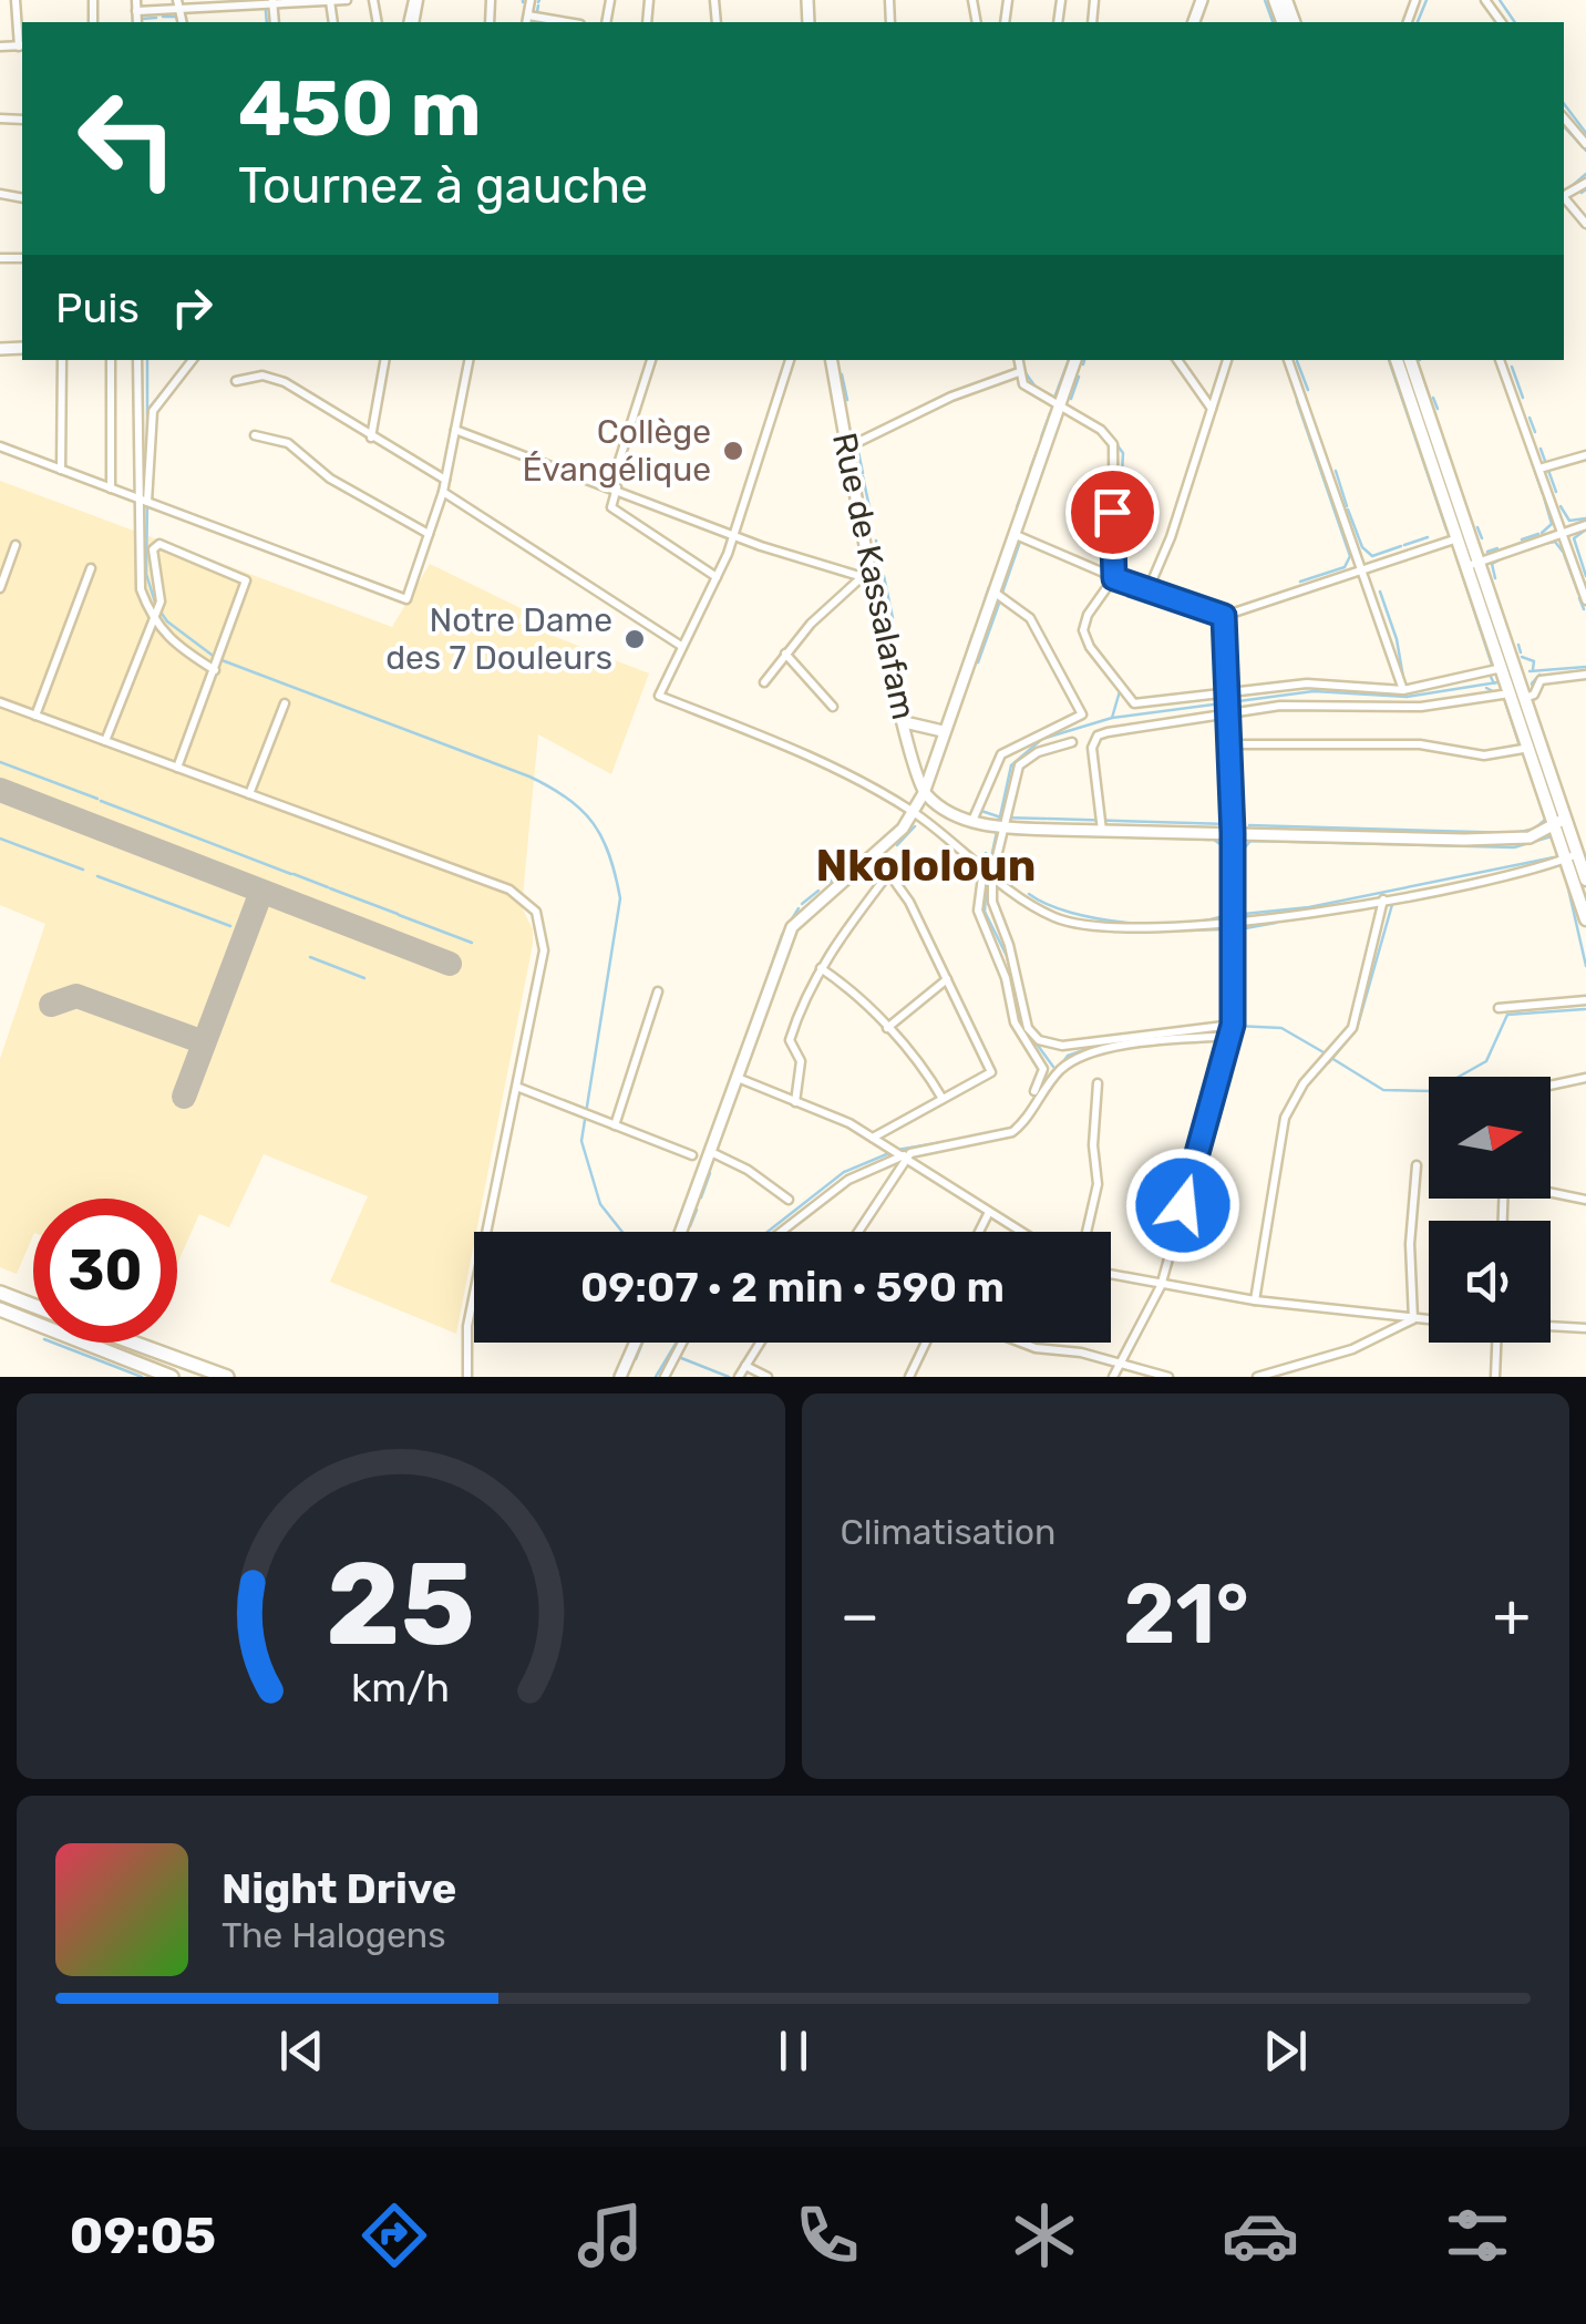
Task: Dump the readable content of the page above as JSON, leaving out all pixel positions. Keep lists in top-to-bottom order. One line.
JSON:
{"streets":{"street":["Rue de Kassalafam"]},"districts":["Nkololoun"],"places":["Collège Évangélique","Notre Dame des 7 Douleurs"],"north":"right","page":{"turn":["450 m","Tournez à gauche"],"then":"Puis","limit":"30","trip":"09:07 · 2 min · 590 m","tile":"Climatisation","heat":["−","21°","+"],"song":["Night Drive","The Halogens"],"tabs":"09:05","gauge":["25","km/h"]}}
